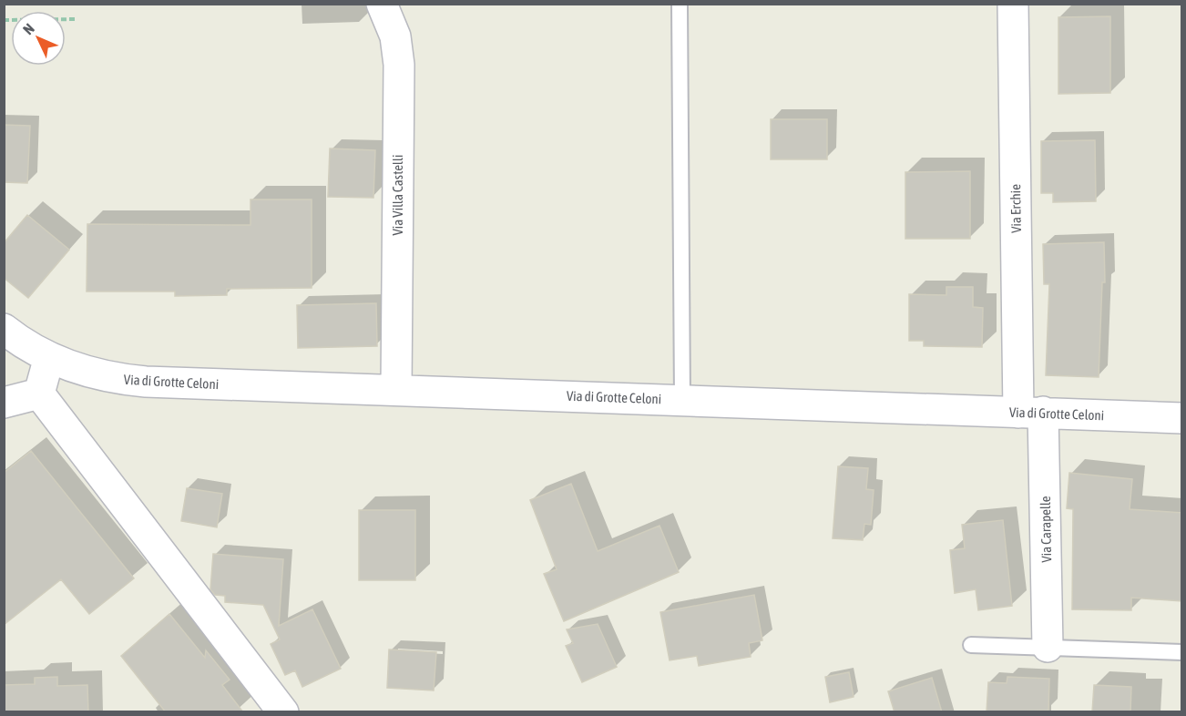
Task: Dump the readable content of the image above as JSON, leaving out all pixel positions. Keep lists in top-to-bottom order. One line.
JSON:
{"streets":{"street":["Via Villa Castelli","Via Erchie","Via di Grotte Celoni","Via Carapelle"]},"crossings":[["Via Villa Castelli","Via di Grotte Celoni"],["Via Erchie","Via di Grotte Celoni"],["Via Erchie","Via Carapelle"],["Via di Grotte Celoni","Via Carapelle"]],"north":"top left"}
